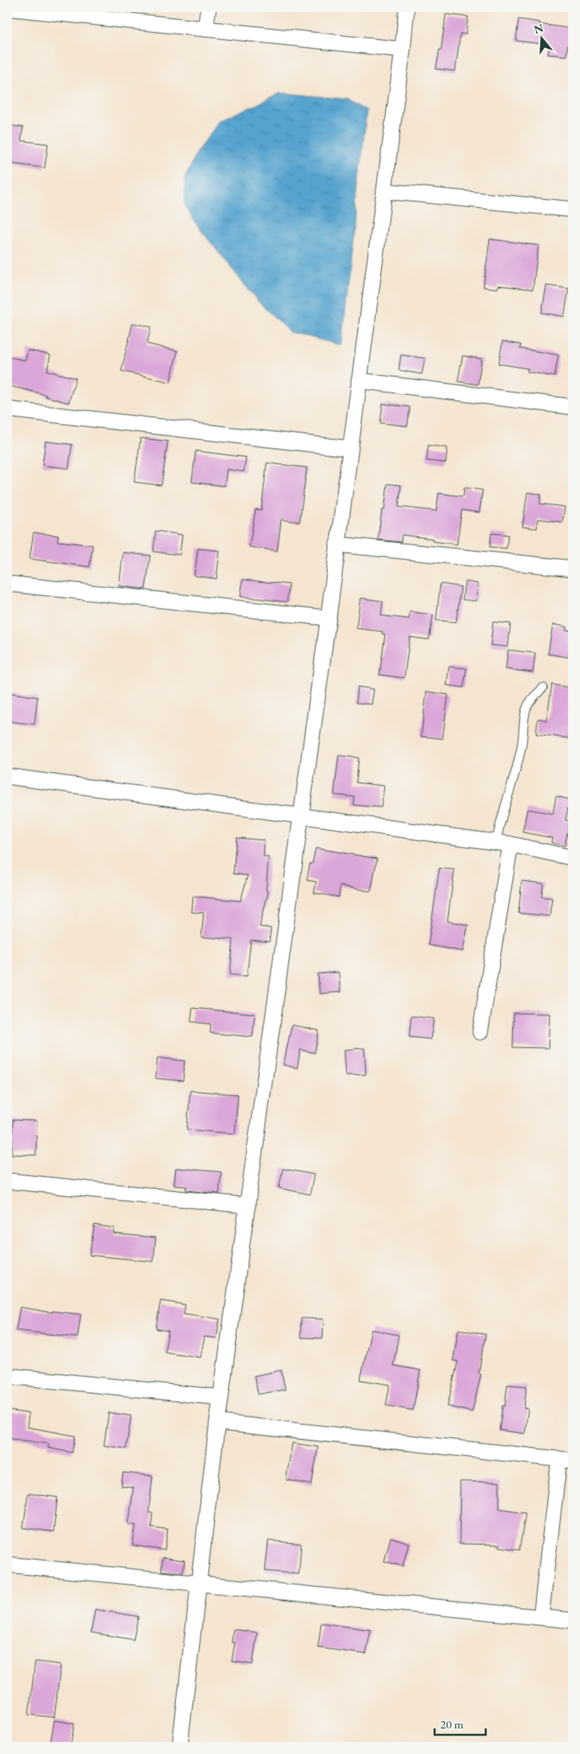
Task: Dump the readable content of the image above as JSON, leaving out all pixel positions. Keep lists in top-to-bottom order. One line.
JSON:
{"scale_bar":"20 m","north":"top"}
